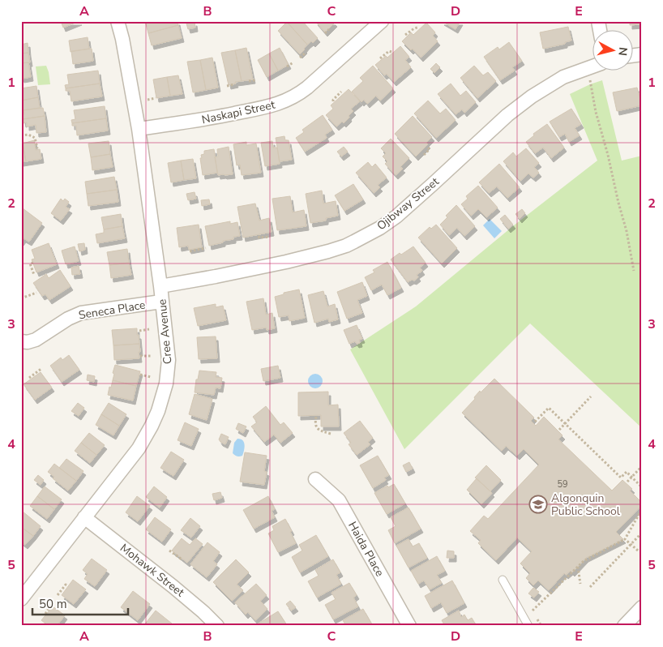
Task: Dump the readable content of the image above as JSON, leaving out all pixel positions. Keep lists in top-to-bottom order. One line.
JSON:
{"streets":{"street":["Naskapi Street","Ojibway Street","Seneca Place","Cree Avenue","Haida Place","Mohawk Street"]},"crossings":[["Naskapi Street","Cree Avenue"],["Ojibway Street","Cree Avenue"],["Seneca Place","Cree Avenue"],["Cree Avenue","Mohawk Street"]],"places":{"school or university":["Algonquin Public School"]},"house_numbers":["59"],"scale_bar":"50 m","north":"right","grid":{"columns":["A","B","C","D","E"],"rows":["1","2","3","4","5"]}}
